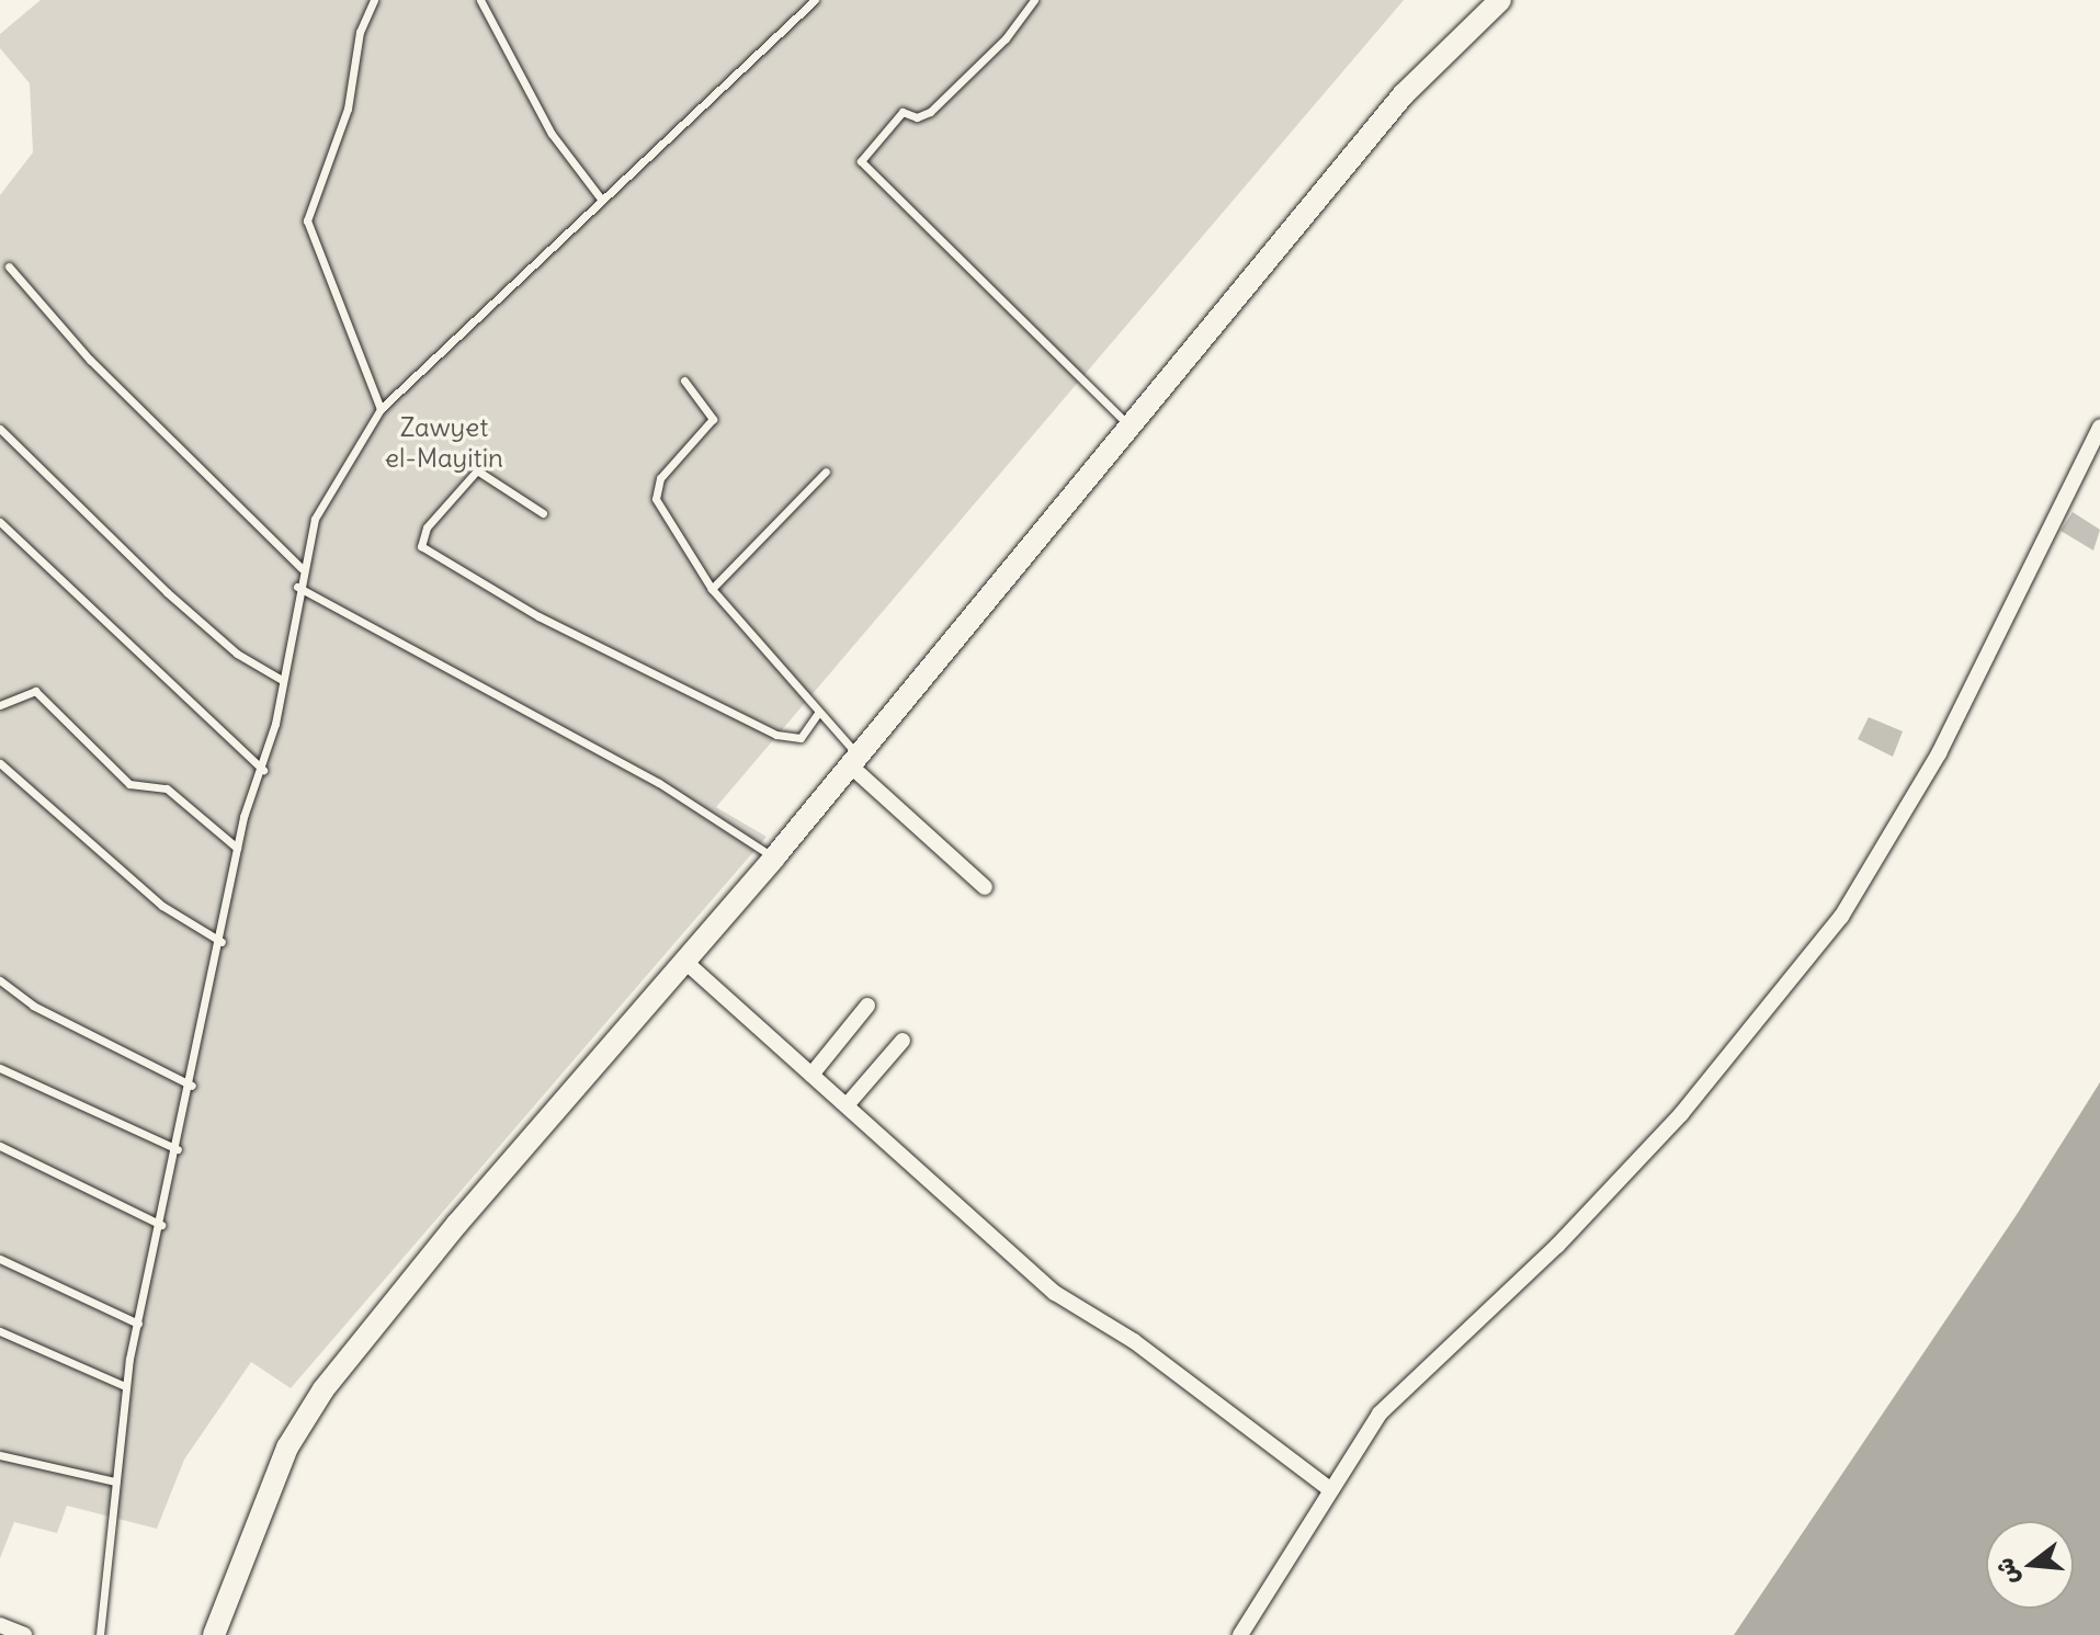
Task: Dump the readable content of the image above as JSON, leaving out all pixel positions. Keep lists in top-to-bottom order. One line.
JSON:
{"parks":["Zawyet el-Mayitin"],"north":"left"}
